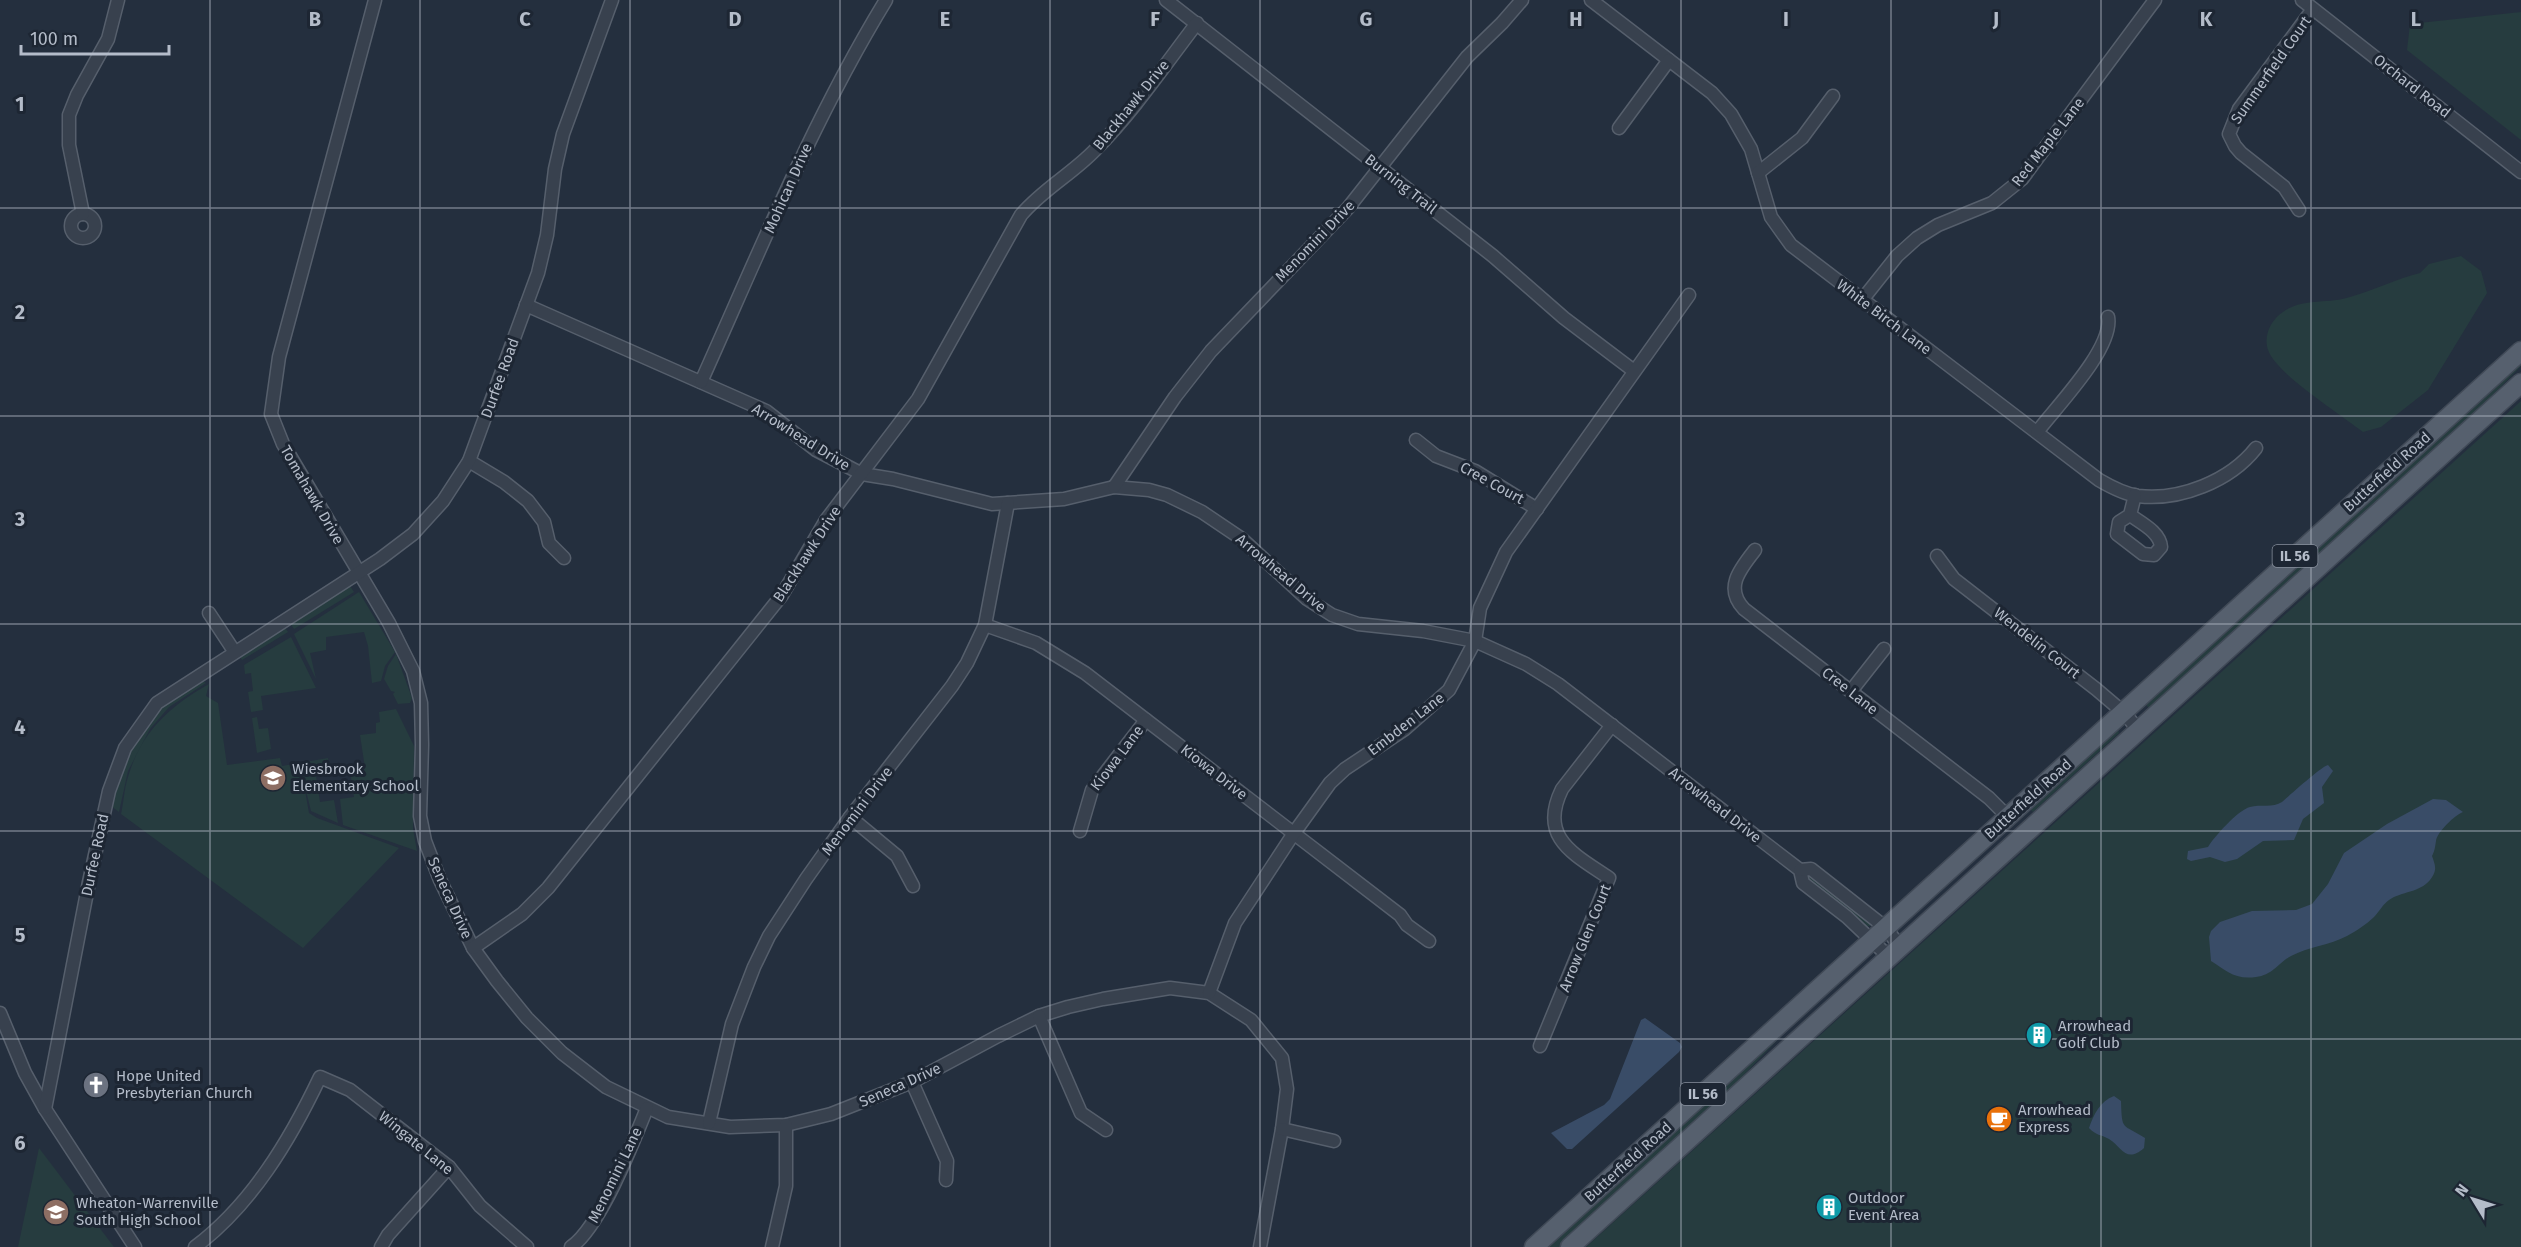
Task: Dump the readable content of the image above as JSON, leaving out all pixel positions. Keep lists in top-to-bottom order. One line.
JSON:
{"streets":{"main road":["Butterfield Road","IL 56"],"street":["Summerfield Court","Orchard Road","Blackhawk Drive","Red Maple Lane","Burning Trail","Mohican Drive","Menomini Drive","White Birch Lane","Durfee Road","Arrowhead Drive","Cree Court","Tomahawk Drive","Wendelin Court","Cree Lane","Embden Lane","Kiowa Lane","Kiowa Drive","Seneca Drive","Arrow Glen Court","Wingate Lane","Menomini Lane"]},"crossings":[["Summerfield Court","Orchard Road"],["Blackhawk Drive","Burning Trail"],["Blackhawk Drive","Arrowhead Drive"],["Blackhawk Drive","Seneca Drive"],["Red Maple Lane","White Birch Lane"],["Burning Trail","Menomini Drive"],["Burning Trail","Embden Lane"],["Mohican Drive","Arrowhead Drive"],["Menomini Drive","Arrowhead Drive"],["Menomini Drive","Kiowa Drive"],["Menomini Drive","Seneca Drive"],["Durfee Road","Arrowhead Drive"],["Durfee Road","Tomahawk Drive"],["Arrowhead Drive","Butterfield Road"],["Arrowhead Drive","Embden Lane"],["Arrowhead Drive","Arrow Glen Court"],["Butterfield Road","Wendelin Court"],["Butterfield Road","Cree Lane"],["Cree Court","Embden Lane"],["Tomahawk Drive","Seneca Drive"],["Embden Lane","Kiowa Drive"],["Embden Lane","Seneca Drive"],["Kiowa Lane","Kiowa Drive"],["Seneca Drive","Menomini Lane"]],"places":{"school or university":["Wiesbrook Elementary School","Wheaton-Warrenville South High School"],"building":["Arrowhead Golf Club","Outdoor Event Area"],"church":["Hope United Presbyterian Church"],"cafe":["Arrowhead Express"]},"scale_bar":"100 m","north":"top left","grid":{"columns":["B","C","D","E","F","G","H","I","J","K","L"],"rows":["1","2","3","4","5","6"]}}
